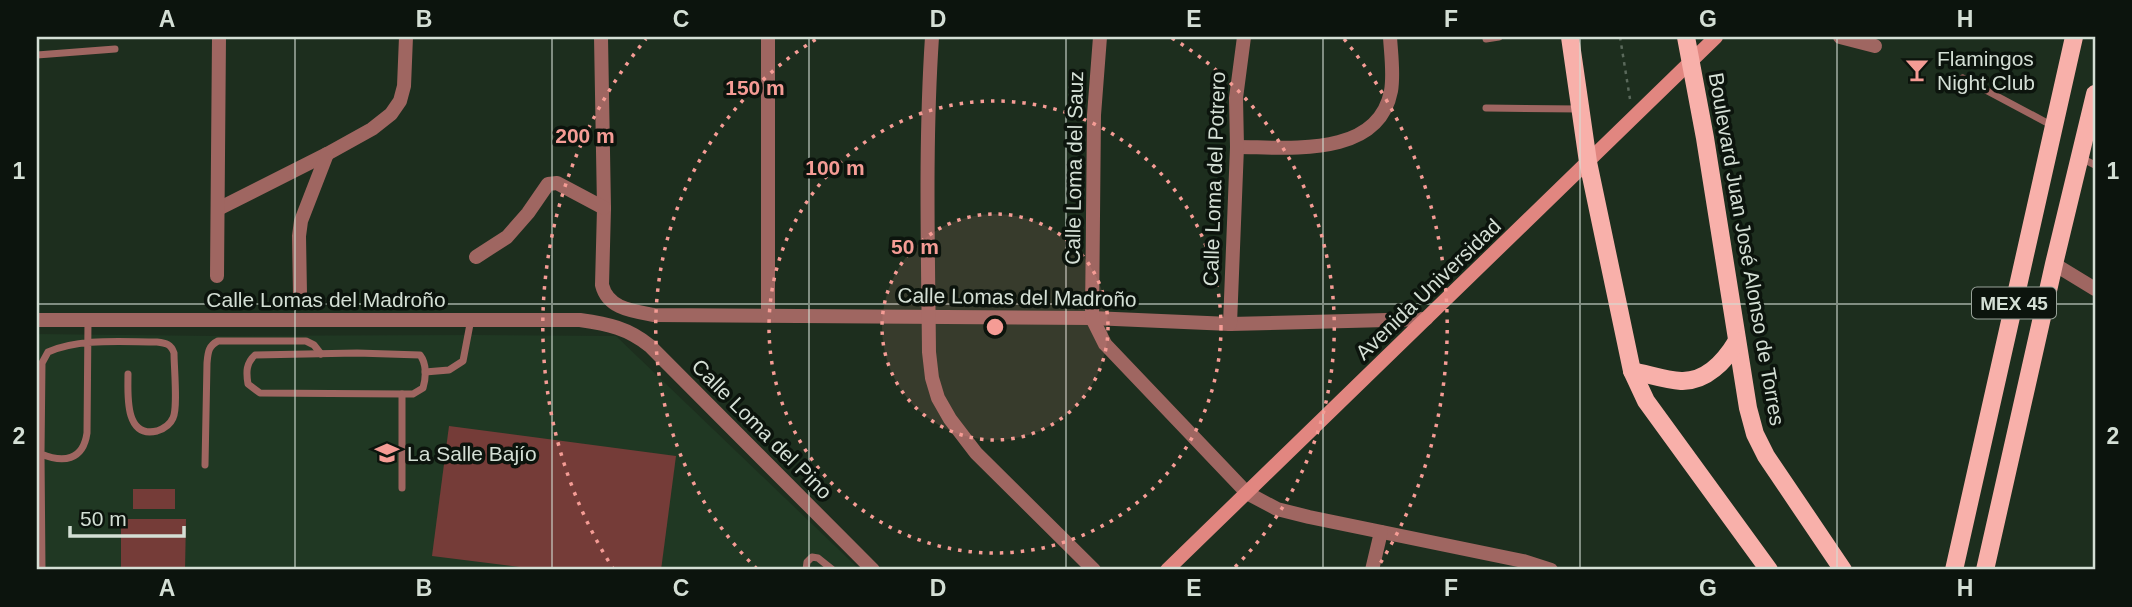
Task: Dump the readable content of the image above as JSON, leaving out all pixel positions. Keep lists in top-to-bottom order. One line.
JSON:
{"streets":{"main road":["Boulevard Juan José Alonso de Torres","MEX 45"],"street":["Calle Loma del Sauz","Calle Loma del Potrero","Avenida Universidad","Calle Lomas del Madroño","Calle Loma del Pino"]},"crossings":[["Calle Loma del Sauz","Avenida Universidad"],["Calle Loma del Sauz","Calle Lomas del Madroño"],["Calle Loma del Potrero","Calle Lomas del Madroño"],["Boulevard Juan José Alonso de Torres","Avenida Universidad"],["Avenida Universidad","Calle Lomas del Madroño"],["Calle Lomas del Madroño","Calle Loma del Pino"]],"places":{"bar":["Flamingos Night Club"],"school or university":["La Salle Bajío"]},"scale_bar":"50 m","grid":{"columns":["A","B","C","D","E","F","G","H"],"rows":["1","2"]},"rings":["150 m","200 m","100 m","50 m"]}
